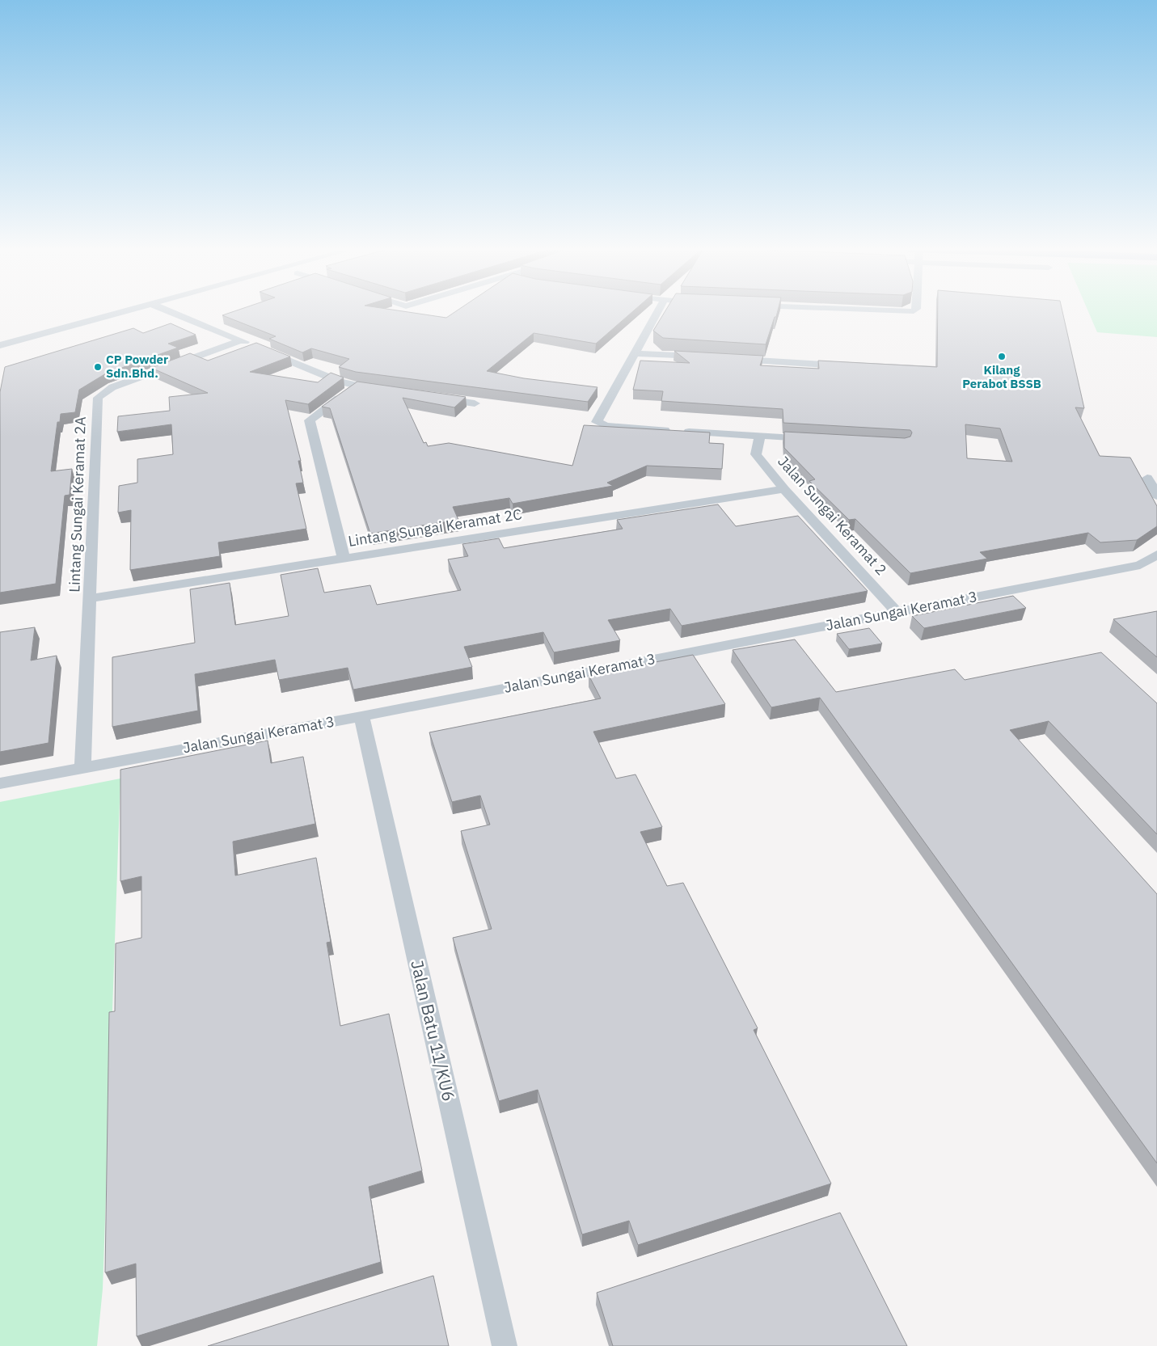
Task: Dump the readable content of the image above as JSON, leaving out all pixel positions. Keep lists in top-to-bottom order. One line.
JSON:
{"streets":{"street":["Lintang Sungai Keramat 2A","Jalan Sungai Keramat 2","Lintang Sungai Keramat 2C","Jalan Sungai Keramat 3","Jalan Batu 11/KU6"]},"crossings":[["Lintang Sungai Keramat 2A","Lintang Sungai Keramat 2C"],["Lintang Sungai Keramat 2A","Jalan Sungai Keramat 3"],["Jalan Sungai Keramat 2","Lintang Sungai Keramat 2C"],["Jalan Sungai Keramat 2","Jalan Sungai Keramat 3"],["Jalan Sungai Keramat 3","Jalan Batu 11/KU6"]],"places":["Kilang Perabot BSSB","CP Powder Sdn.Bhd."]}
